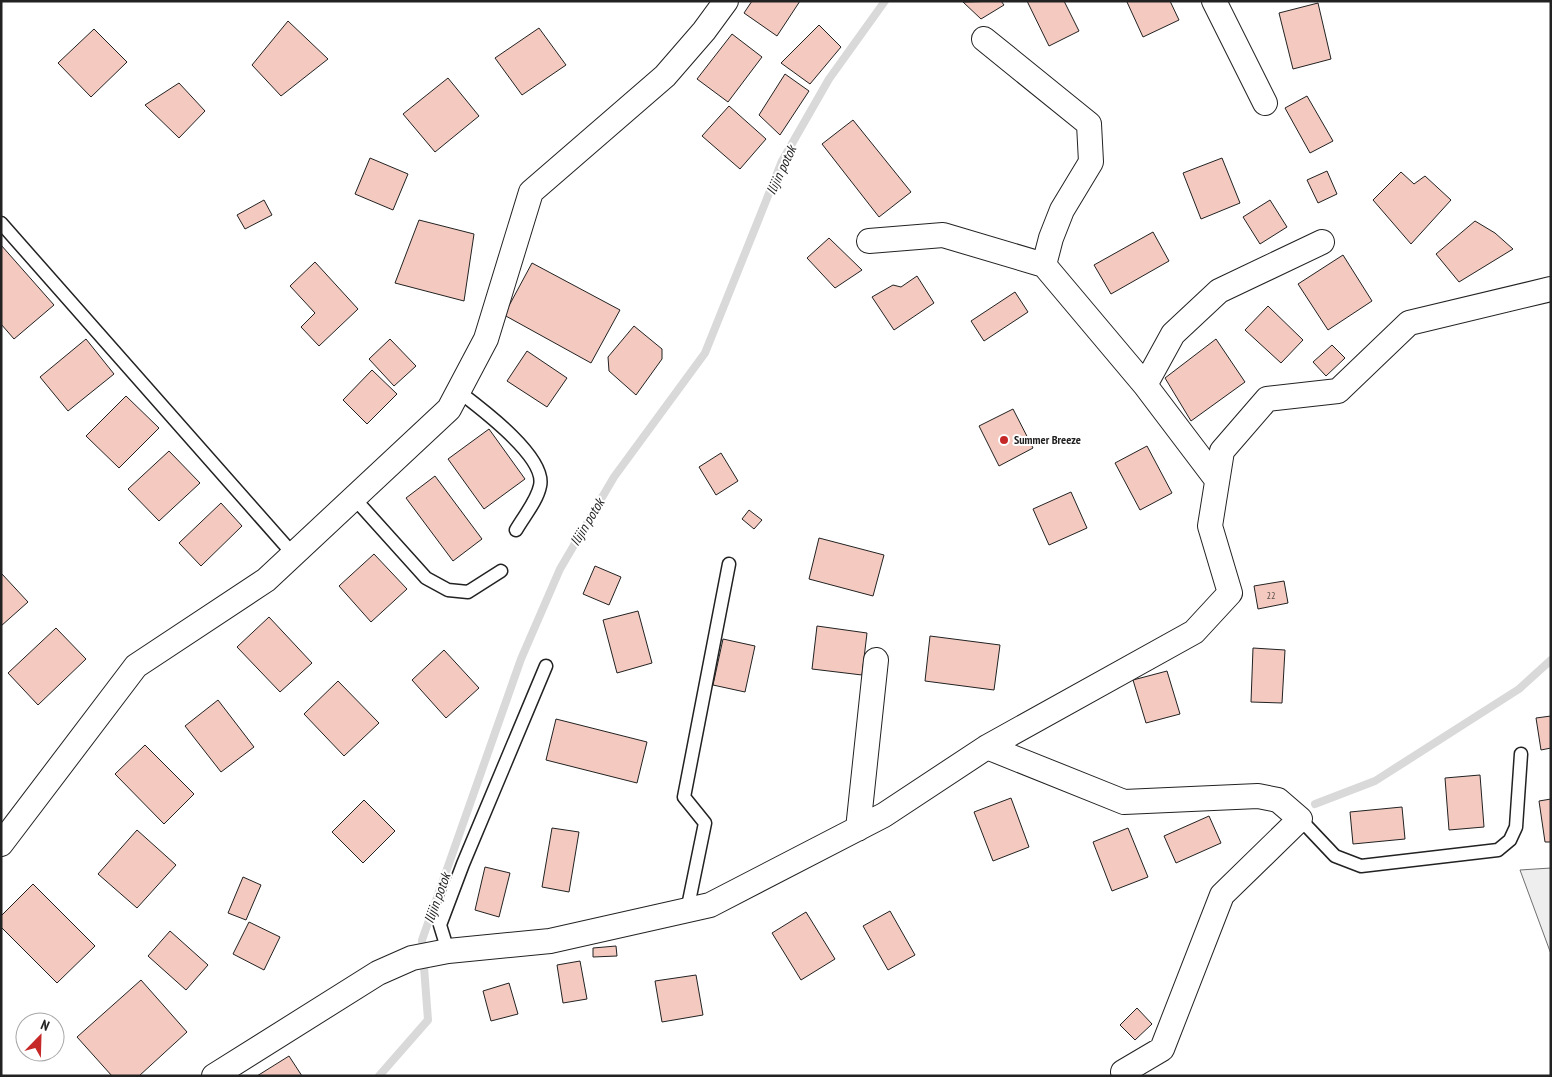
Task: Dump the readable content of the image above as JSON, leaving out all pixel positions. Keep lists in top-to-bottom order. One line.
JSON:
{"water":["Ilijin potok"],"places":["Summer Breeze"],"house_numbers":["22"],"north":"top right"}
